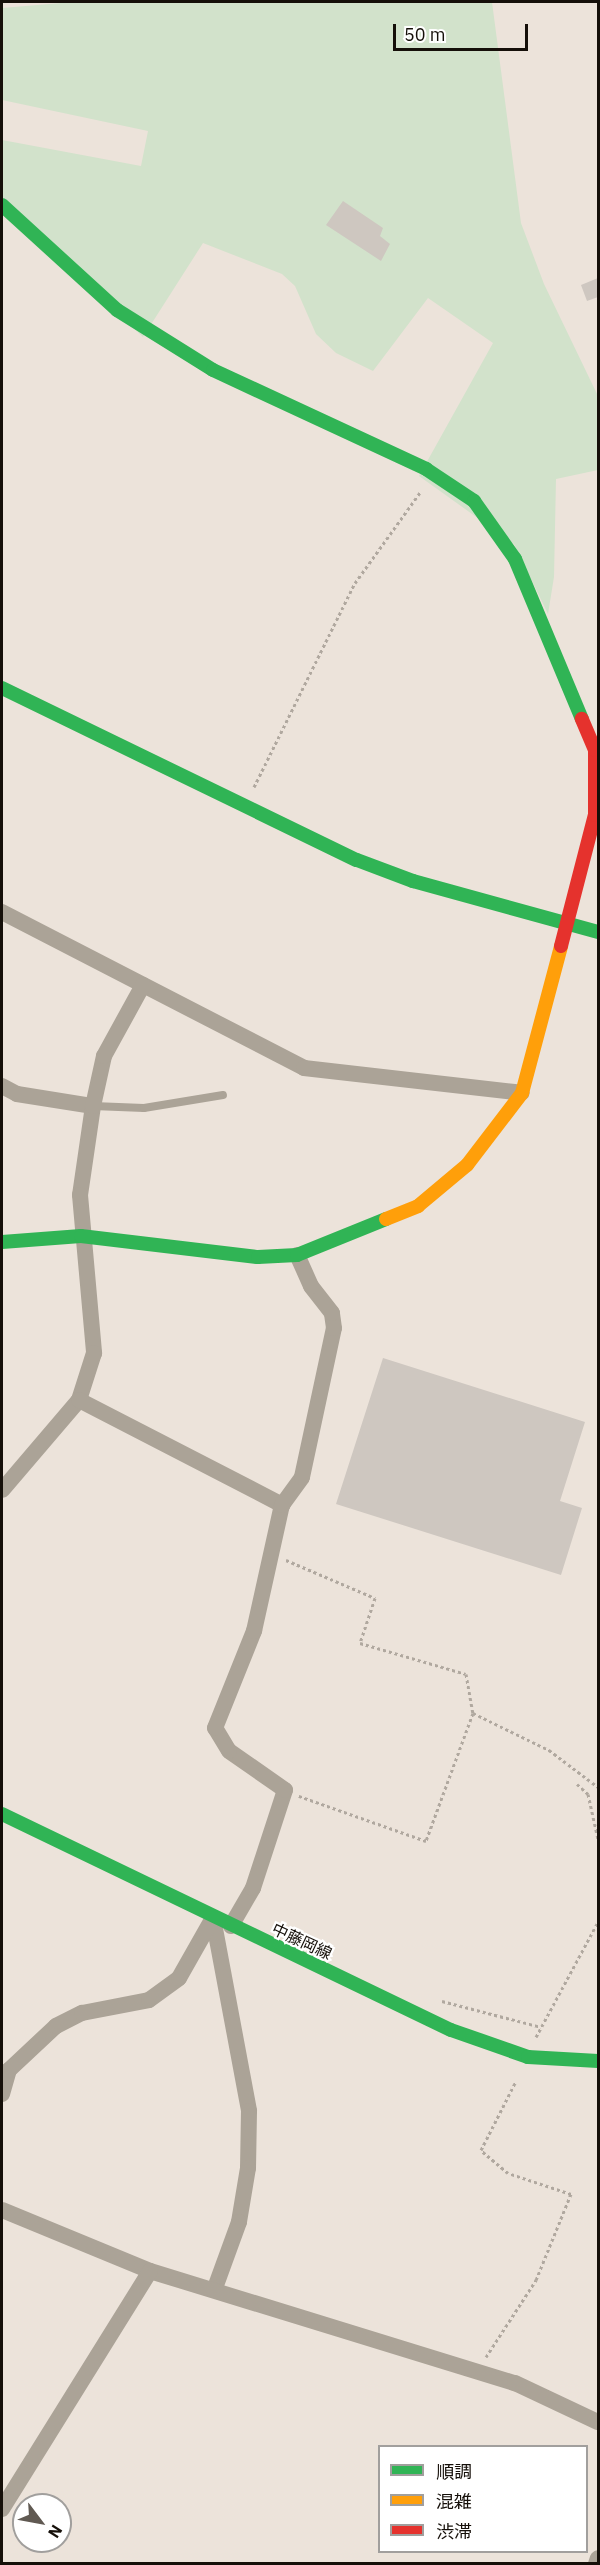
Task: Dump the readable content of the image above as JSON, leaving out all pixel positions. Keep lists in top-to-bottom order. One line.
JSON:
{"streets":{"street":["中藤岡線"]},"legend":["順調","混雑","渋滞"],"scale_bar":"50 m","north":"bottom right"}
